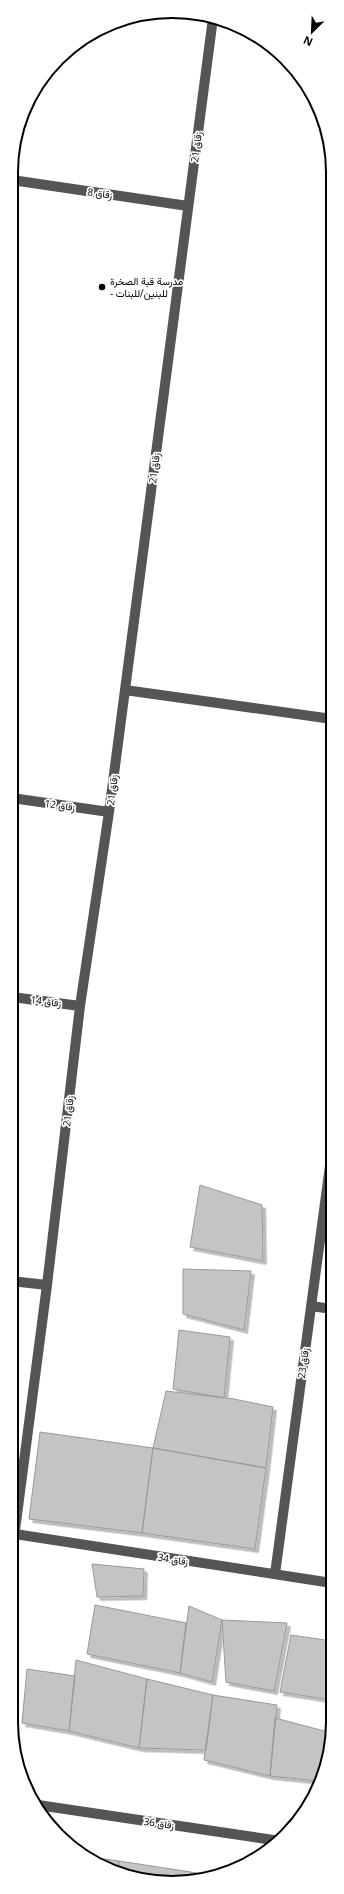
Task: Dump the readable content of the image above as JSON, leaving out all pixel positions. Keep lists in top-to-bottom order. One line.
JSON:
{"streets":{"street":["زقاق 21","زقاق 8","زقاق 12","زقاق 14","زقاق 23","زقاق 34","زقاق 36"]},"crossings":[["زقاق 21","زقاق 8"],["زقاق 21","زقاق 12"],["زقاق 21","زقاق 14"],["زقاق 23","زقاق 34"]],"places":["مدرسة قبة الصخرة - للبنين/للبنات"],"north":"bottom left"}
